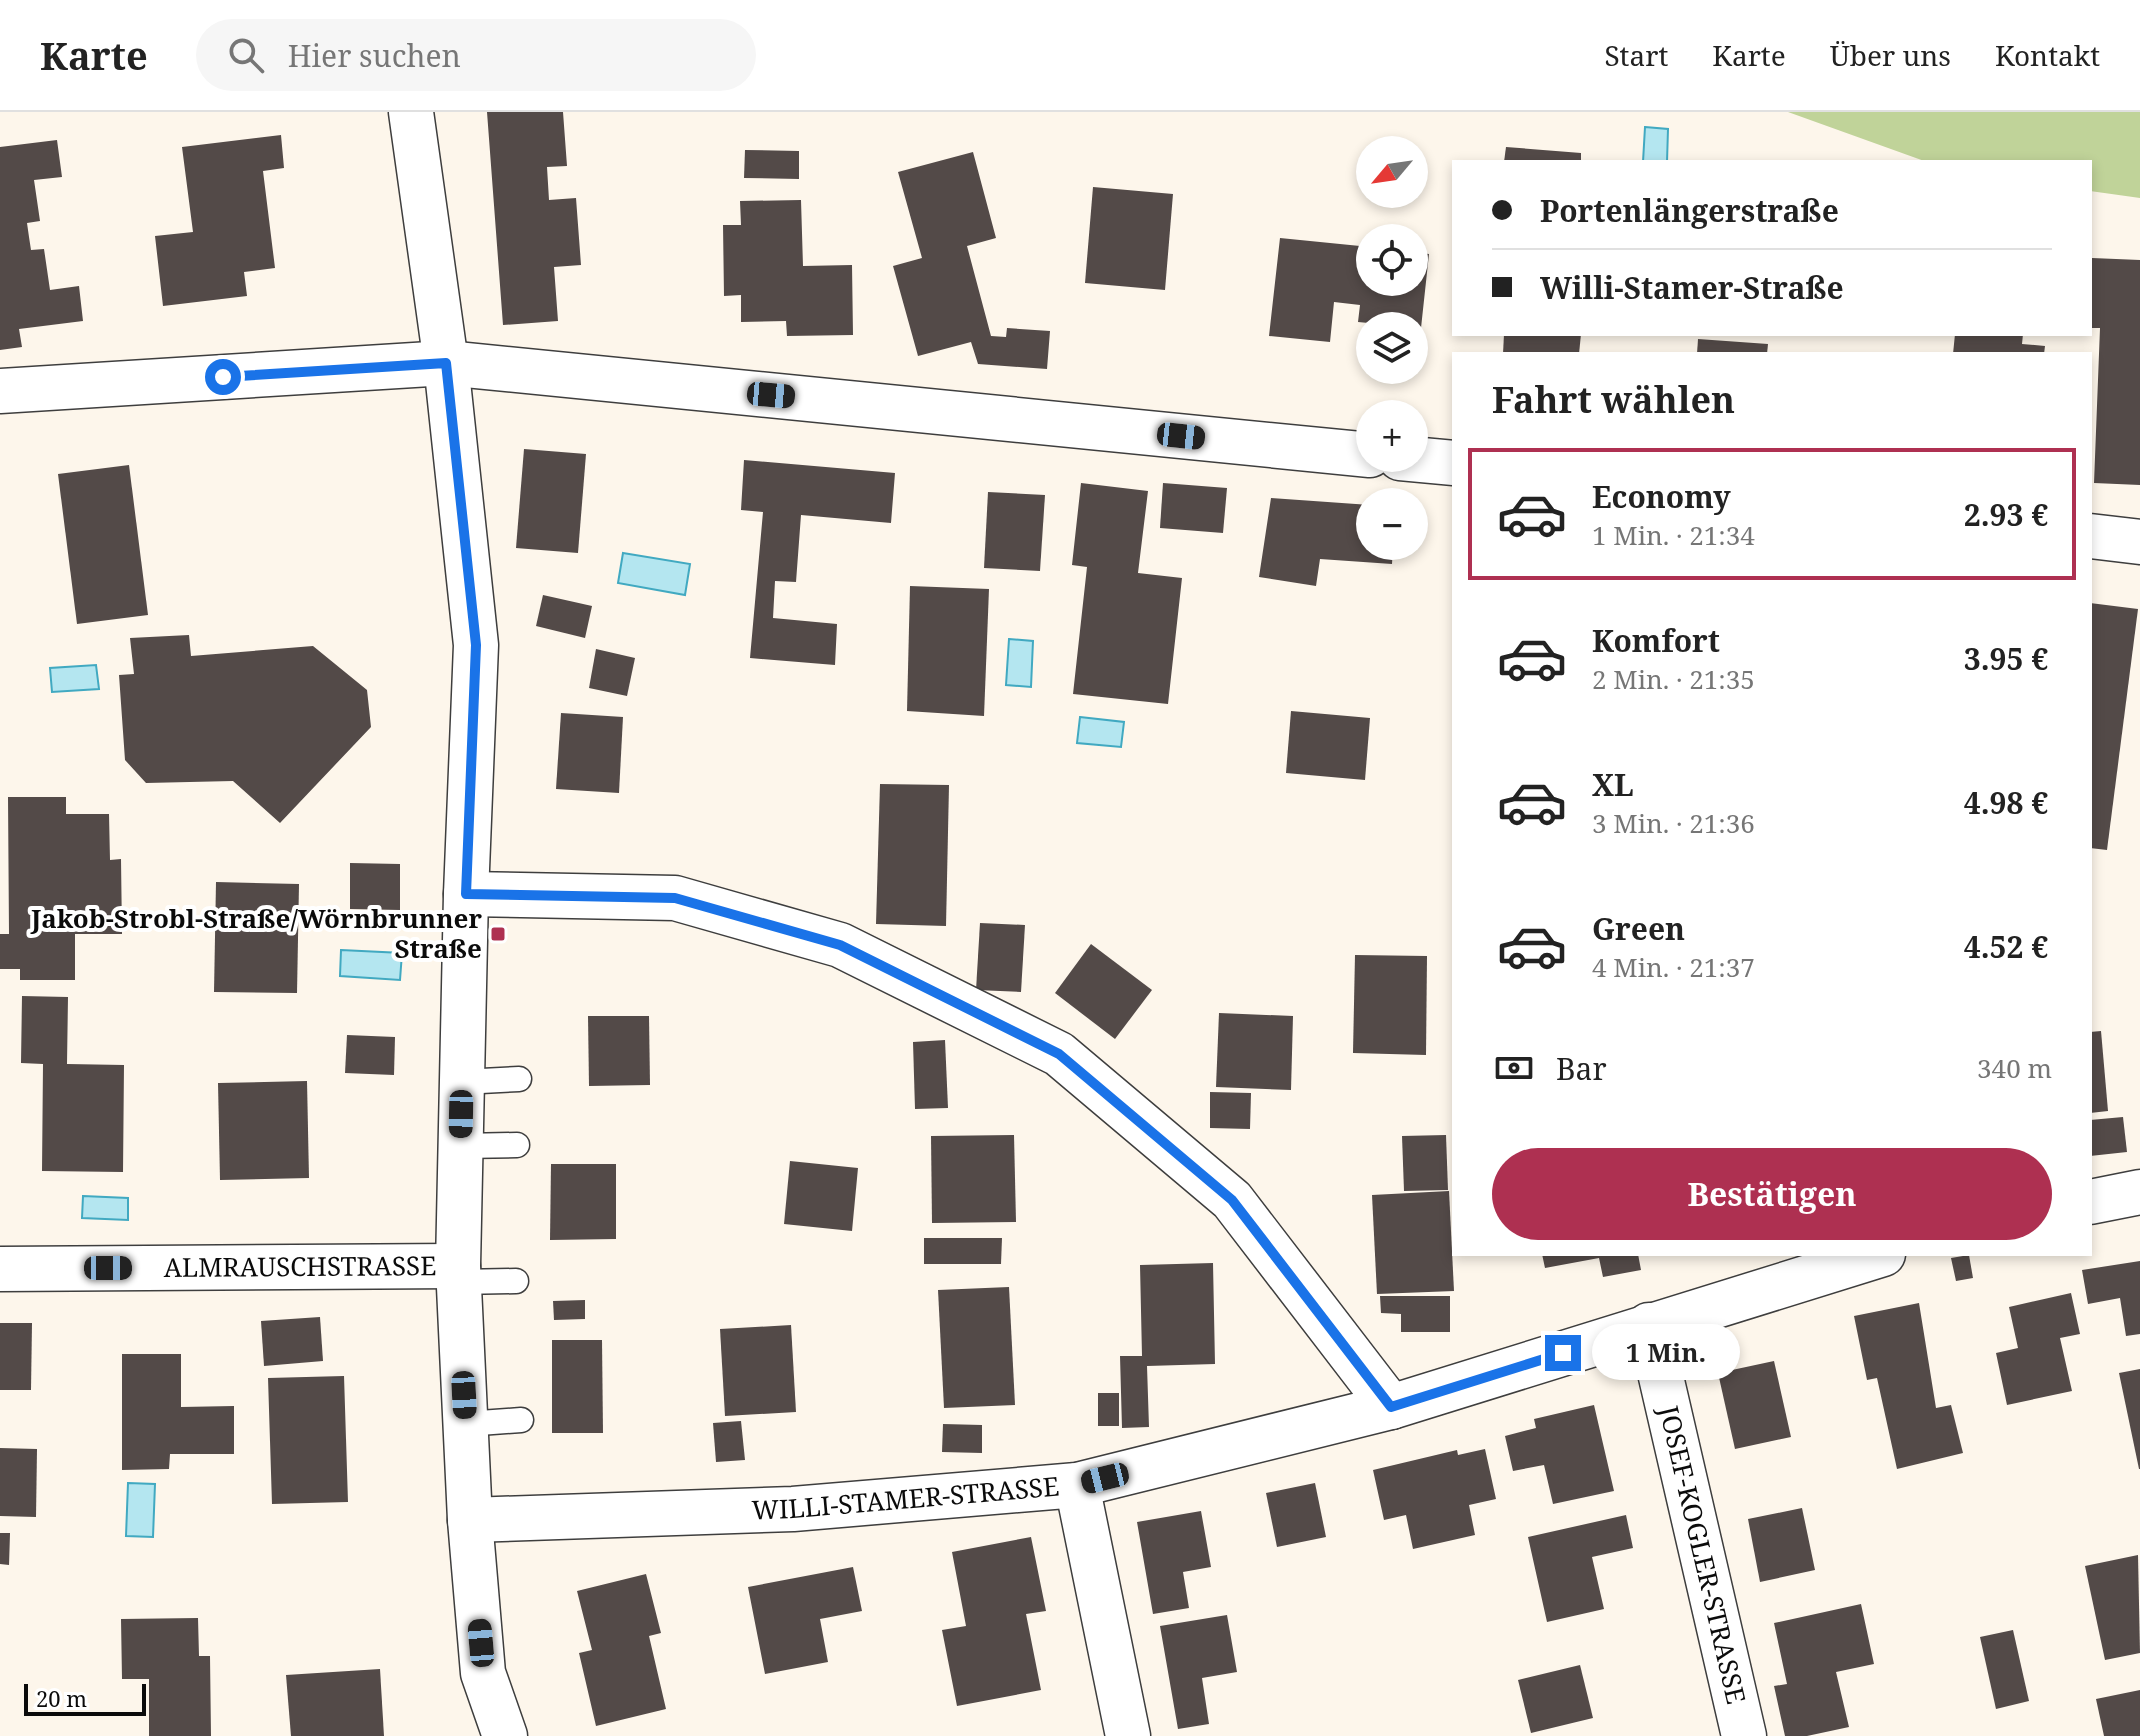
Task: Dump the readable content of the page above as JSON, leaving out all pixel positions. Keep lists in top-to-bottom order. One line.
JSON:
{"streets":{"street":["ALMRAUSCHSTRASSE","WILLI-STAMER-STRASSE","JOSEF-KOGLER-STRASSE"]},"crossings":[["WILLI-STAMER-STRASSE","JOSEF-KOGLER-STRASSE"]],"places":{"transit":["Jakob-Strobl-Straße/Wörnbrunner Straße"]},"scale_bar":"20 m","north":"bottom left","page":{"header":"Karte","search":"Hier suchen","nav":["Start","Karte","Über uns","Kontakt"],"map_buttons":["+","−"],"banner":["Portenlängerstraße","Willi-Stamer-Straße"],"heading":"Fahrt wählen","list":[{"name":"Economy","note":"1 Min. · 21:34","value":"2.93 €"},{"name":"Komfort","note":"2 Min. · 21:35","value":"3.95 €"},{"name":"XL","note":"3 Min. · 21:36","value":"4.98 €"},{"name":"Green","note":"4 Min. · 21:37","value":"4.52 €"}],"pay":["Bar","340 m"],"buttons":"Bestätigen","bubble":"1 Min.","scale":"20 m"}}
